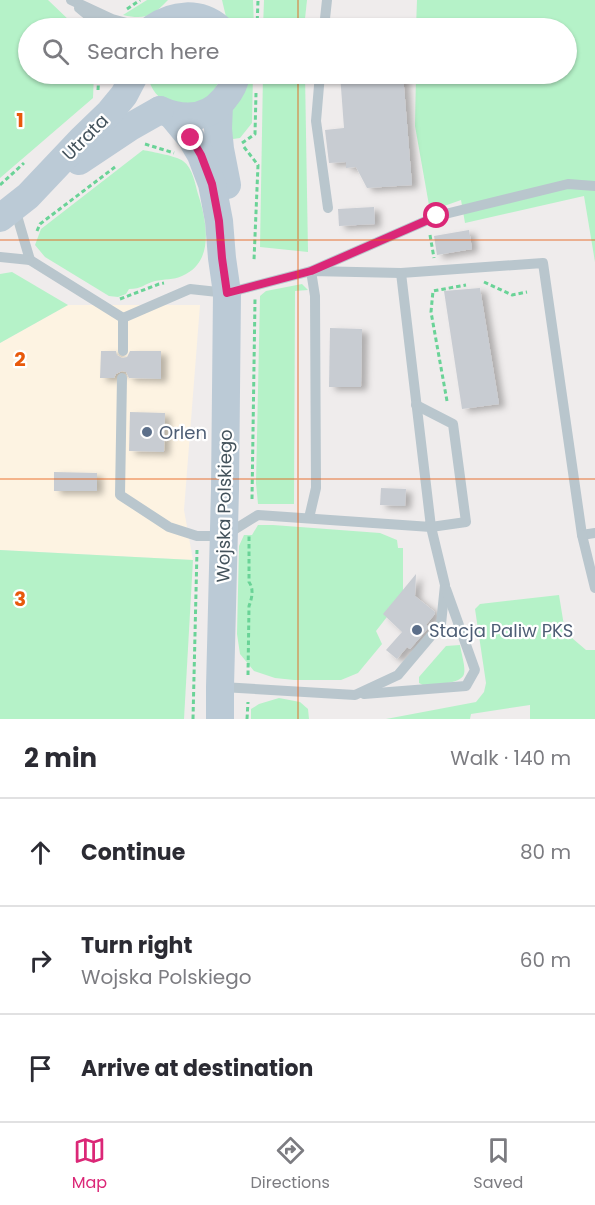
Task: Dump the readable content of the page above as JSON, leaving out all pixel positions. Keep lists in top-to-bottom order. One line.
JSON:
{"streets":{"street":["Utrata","Wojska Polskiego"]},"crossings":[["Utrata","Wojska Polskiego"]],"places":["Orlen","Stacja Paliw PKS"],"page":{"search":"Search here","heading":["2 min","Walk · 140 m"],"list":[["Continue","80 m"],["Turn right","Wojska Polskiego","60 m"],"Arrive at destination"],"nav":["Map","Directions","Saved"]},"grid":{"rows":["1","2","3"]}}
